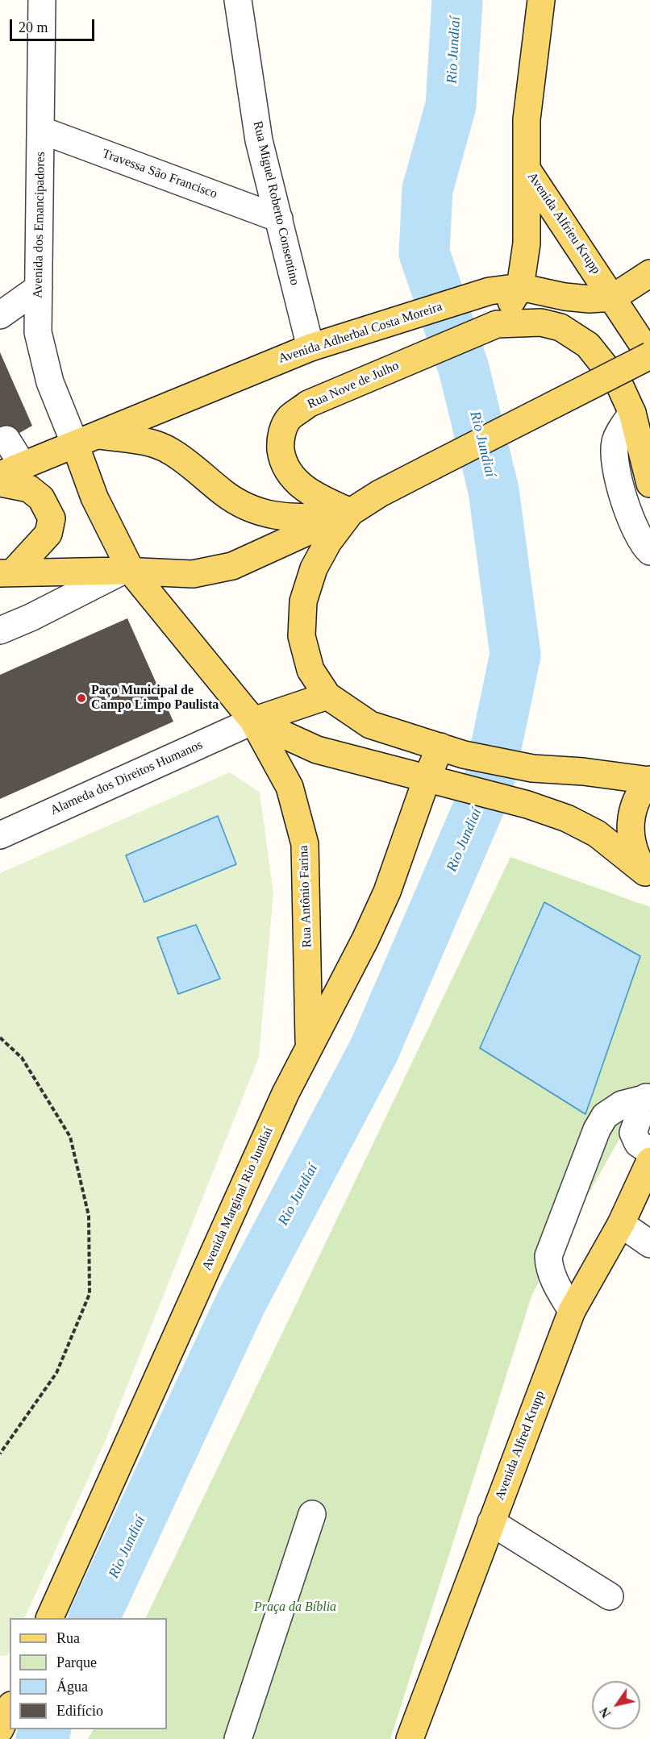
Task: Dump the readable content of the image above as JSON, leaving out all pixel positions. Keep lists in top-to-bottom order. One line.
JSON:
{"streets":{"main road":["Avenida Alfrieu Krupp","Avenida Adherbal Costa Moreira","Rua Nove de Julho","Rua Antônio Farina","Avenida Marginal Rio Jundiaí","Avenida Alfred Krupp"],"street":["Travessa São Francisco","Rua Miguel Roberto Consentino","Avenida dos Emancipadores","Alameda dos Direitos Humanos"]},"crossings":[["Travessa São Francisco","Rua Miguel Roberto Consentino"],["Travessa São Francisco","Avenida dos Emancipadores"],["Rua Miguel Roberto Consentino","Avenida Adherbal Costa Moreira"],["Avenida Alfrieu Krupp","Avenida Adherbal Costa Moreira"],["Avenida dos Emancipadores","Avenida Adherbal Costa Moreira"],["Avenida dos Emancipadores","Rua Antônio Farina"],["Avenida Adherbal Costa Moreira","Rua Antônio Farina"],["Alameda dos Direitos Humanos","Rua Antônio Farina"],["Rua Antônio Farina","Avenida Marginal Rio Jundiaí"]],"water":["Rio Jundiaí"],"parks":["Praça da Bíblia"],"places":["Paço Municipal de Campo Limpo Paulista"],"legend":["Rua","Parque","Água","Edifício"],"scale_bar":"20 m","north":"bottom left"}
